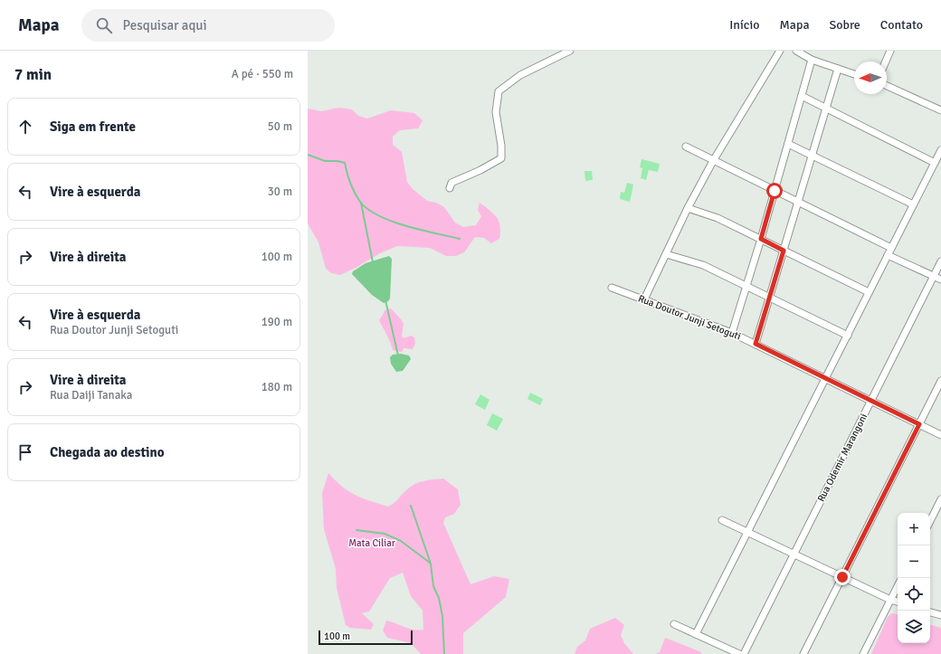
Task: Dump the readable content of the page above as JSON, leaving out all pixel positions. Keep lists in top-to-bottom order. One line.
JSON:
{"streets":{"street":["Rua Doutor Junji Setoguti","Rua Odemir Marangoni"]},"crossings":[["Rua Doutor Junji Setoguti","Rua Odemir Marangoni"]],"parks":["Mata Ciliar"],"scale_bar":"100 m","north":"left","page":{"header":"Mapa","search":"Pesquisar aqui","nav":["Início","Mapa","Sobre","Contato"],"heading":["7 min","A pé · 550 m"],"list":[["Siga em frente","50 m"],["Vire à esquerda","30 m"],["Vire à direita","100 m"],["Vire à esquerda","Rua Doutor Junji Setoguti","190 m"],["Vire à direita","Rua Daiji Tanaka","180 m"],"Chegada ao destino"],"map_buttons":["+","−"],"scale":"100 m"}}
